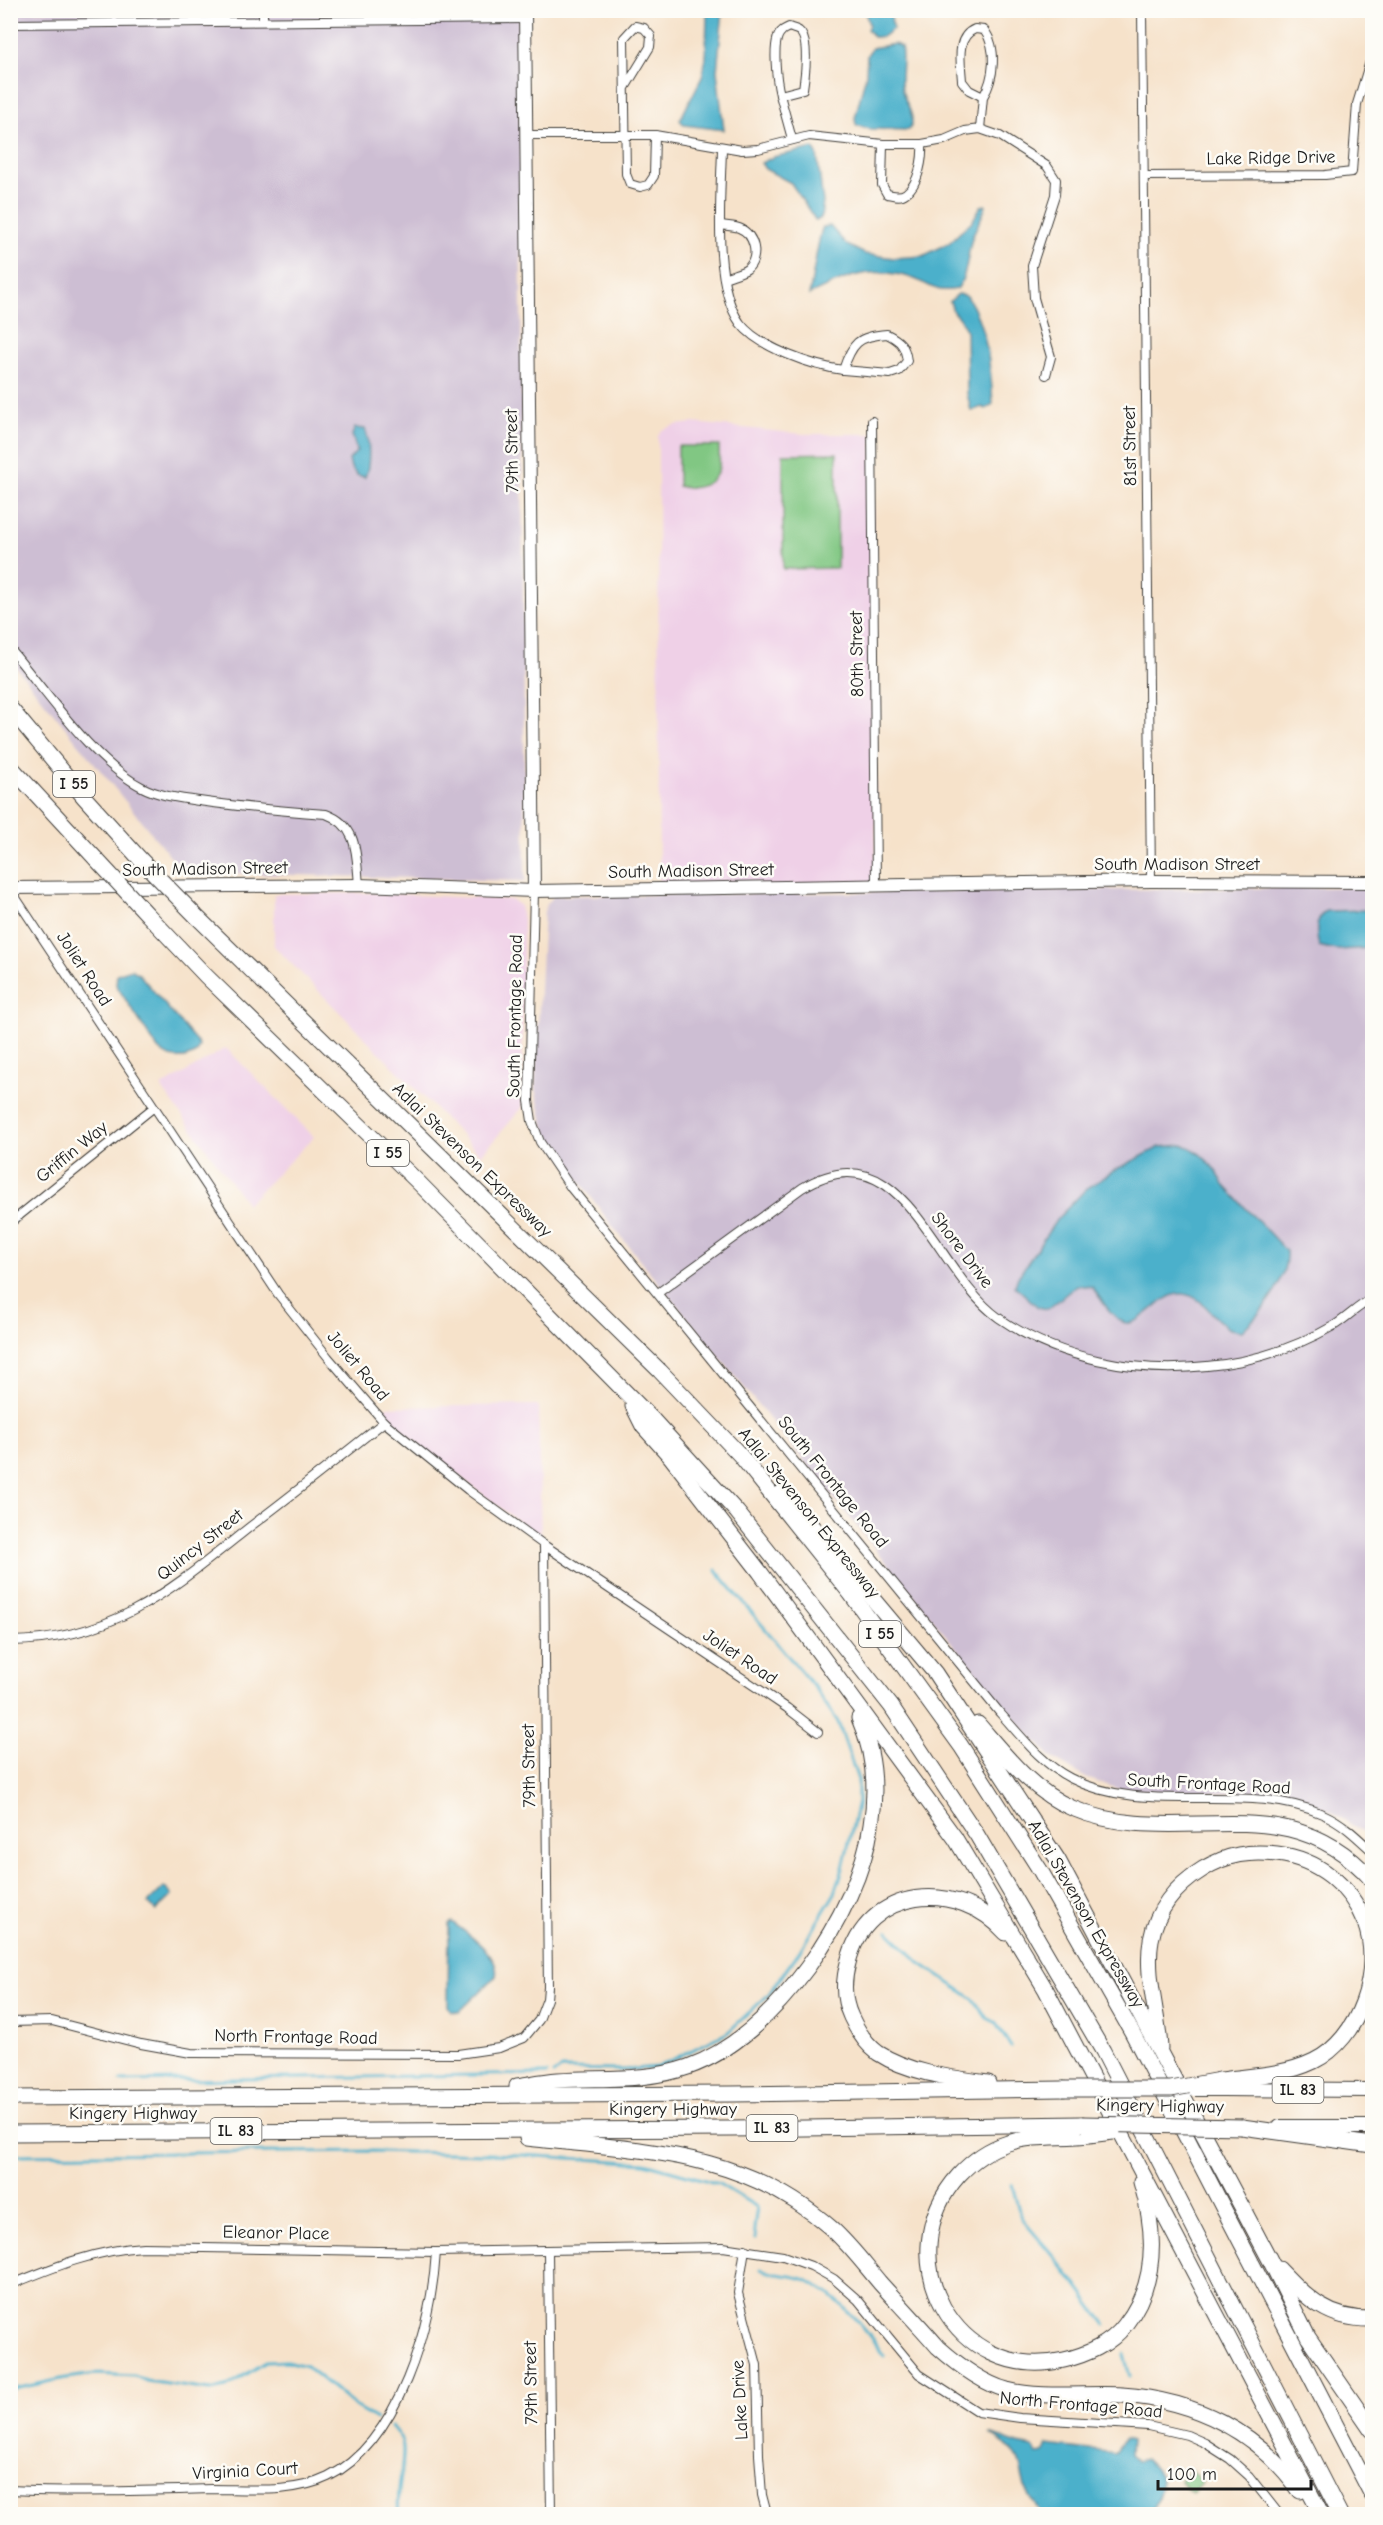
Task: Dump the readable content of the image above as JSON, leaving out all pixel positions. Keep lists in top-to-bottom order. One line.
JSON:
{"streets":{"highway":["I 55","Adlai Stevenson Expressway","IL 83","Kingery Highway"],"street":["Lake Ridge Drive","81st Street","79th Street","80th Street","South Madison Street","Joliet Road","South Frontage Road","Griffin Way","Shore Drive","Quincy Street","North Frontage Road","Eleanor Place","Lake Drive","Virginia Court"]},"crossings":[["Lake Ridge Drive","81st Street"],["81st Street","South Madison Street"],["79th Street","South Madison Street"],["79th Street","Joliet Road"],["79th Street","South Frontage Road"],["79th Street","North Frontage Road"],["79th Street","Eleanor Place"],["80th Street","South Madison Street"],["South Madison Street","Joliet Road"],["South Madison Street","South Frontage Road"],["Joliet Road","Griffin Way"],["Joliet Road","Quincy Street"],["South Frontage Road","Shore Drive"],["North Frontage Road","Eleanor Place"],["North Frontage Road","Lake Drive"],["Eleanor Place","Virginia Court"]],"scale_bar":"100 m"}
